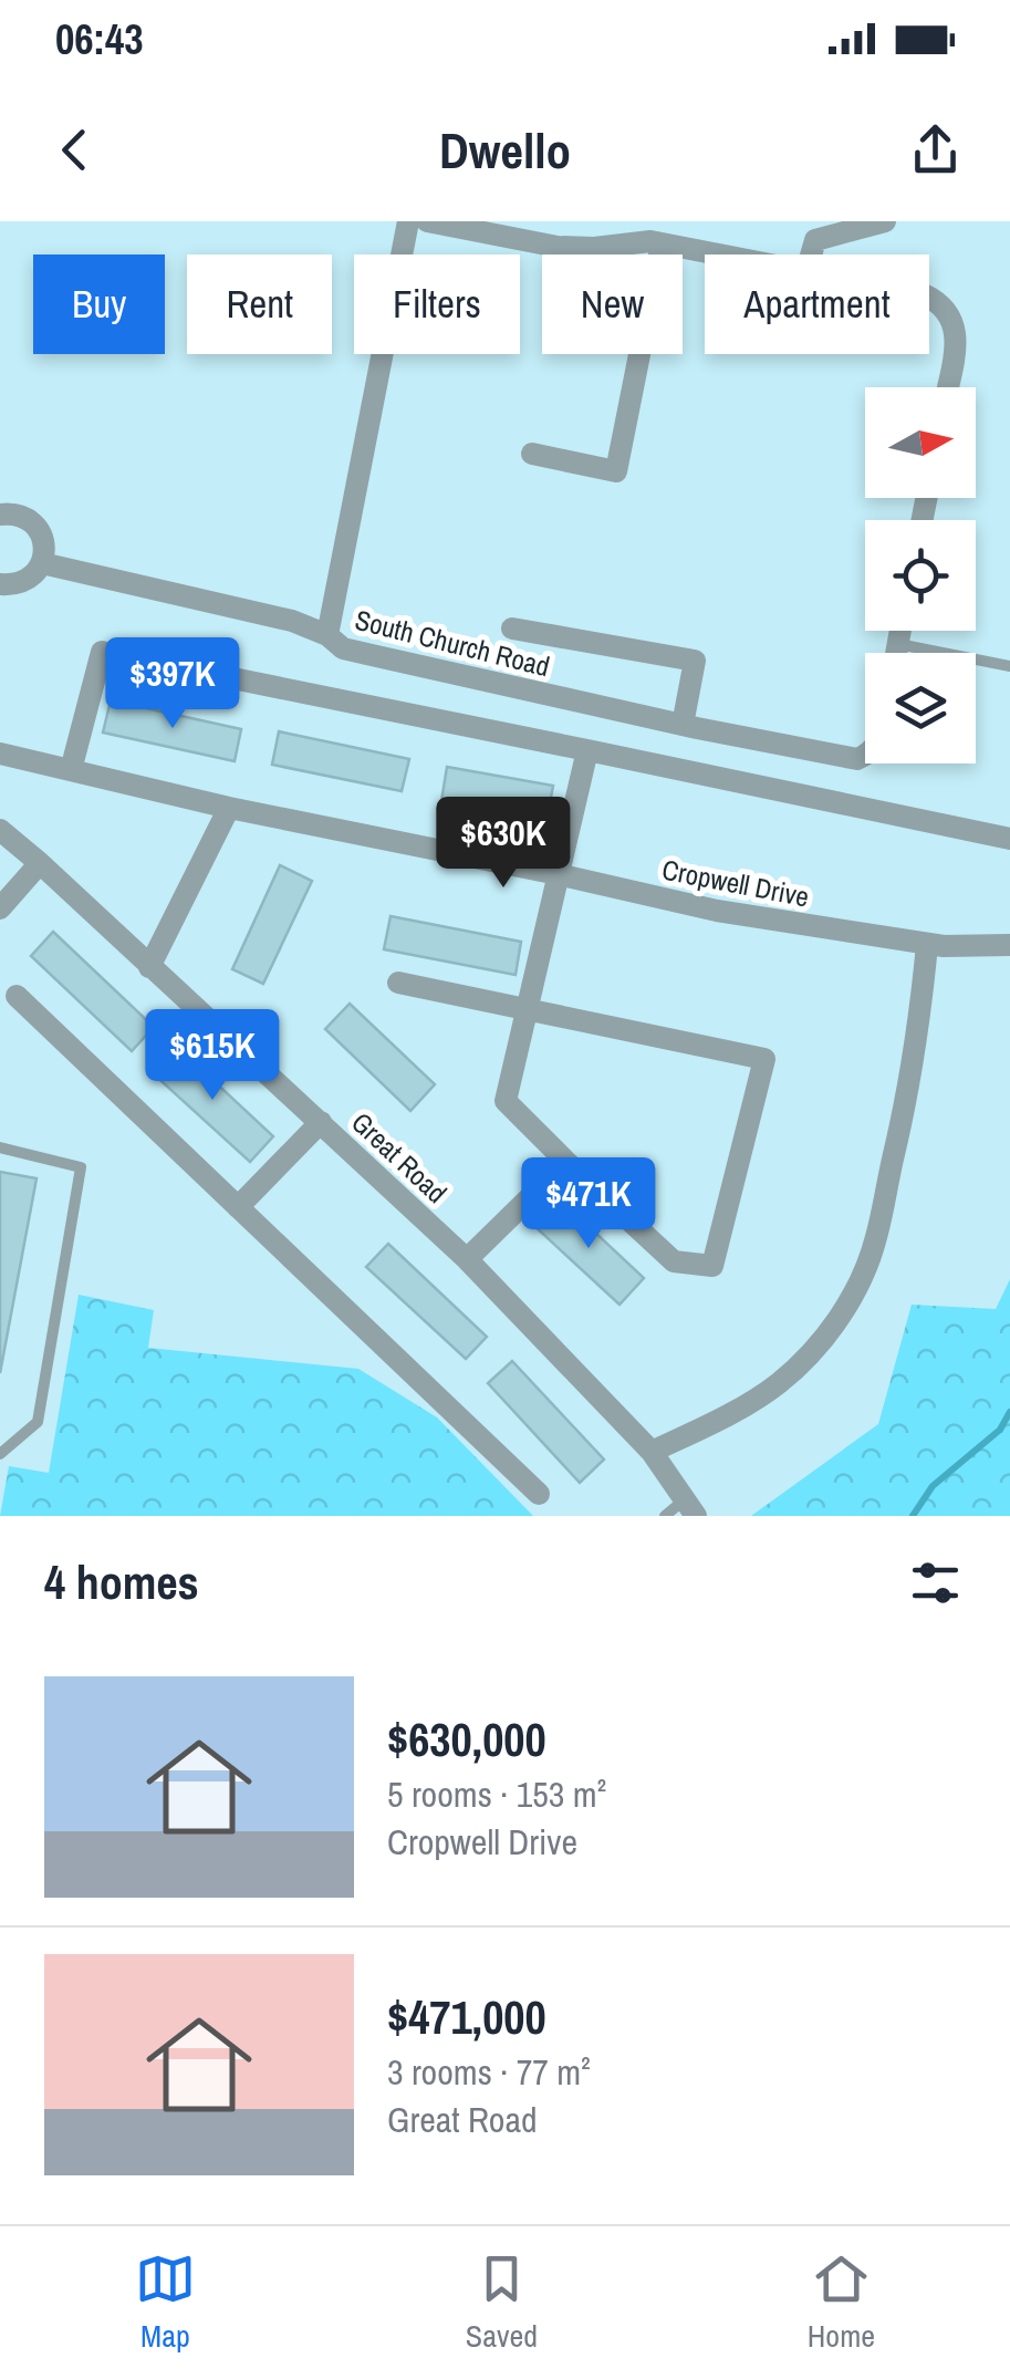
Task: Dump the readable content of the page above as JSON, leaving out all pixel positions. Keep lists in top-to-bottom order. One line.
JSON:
{"streets":{"street":["South Church Road","Cropwell Drive","Great Road"]},"north":"right","page":{"status":"06:43","header":"Dwello","chip":["Buy","Rent","Filters","New","Apartment"],"price":["$397K","$630K","$615K","$471K"],"heading":"4 homes","list":[{"name":"$630,000","note":"5 rooms · 153 m² · Cropwell Drive"},{"name":"$471,000","note":"3 rooms · 77 m² · Great Road"}],"tabs":["Map","Saved","Home"]}}
